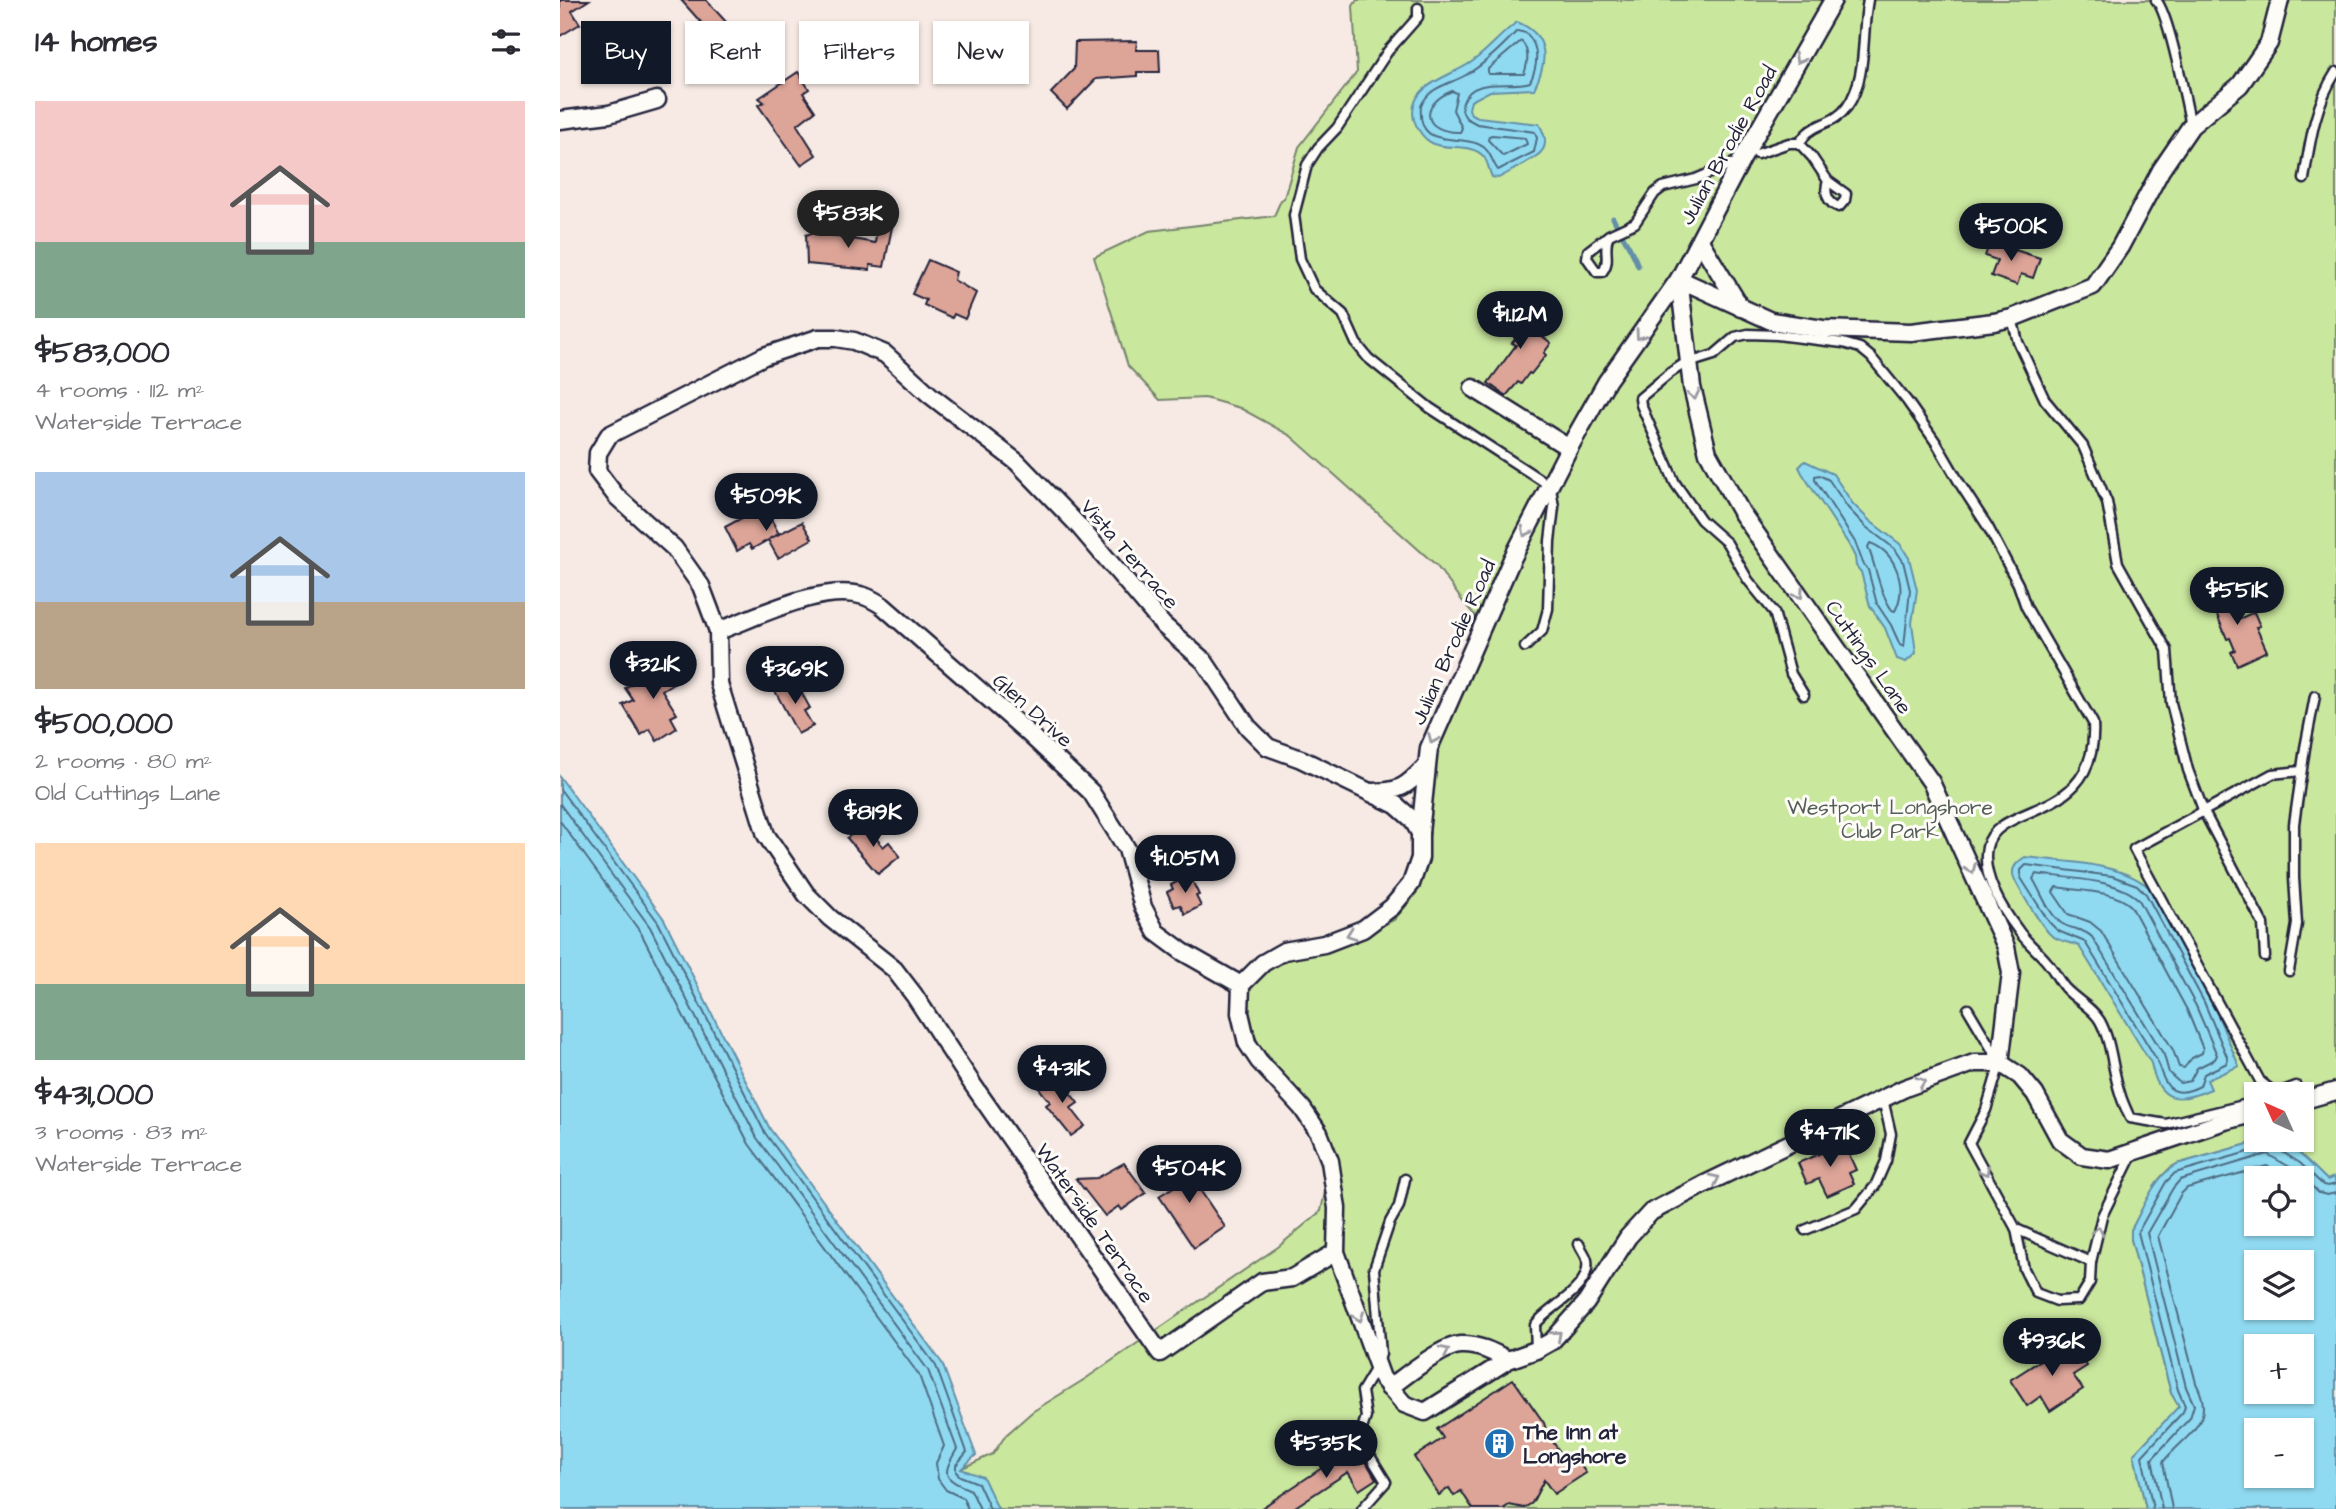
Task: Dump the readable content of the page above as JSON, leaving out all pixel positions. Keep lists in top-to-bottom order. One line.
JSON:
{"streets":{"street":["Julian Brodie Road","Vista Terrace","Cuttings Lane","Glen Drive","Waterside Terrace"]},"crossings":[["Julian Brodie Road","Vista Terrace"],["Julian Brodie Road","Cuttings Lane"],["Julian Brodie Road","Glen Drive"],["Vista Terrace","Waterside Terrace"],["Glen Drive","Waterside Terrace"]],"one_way":["Julian Brodie Road","Cuttings Lane"],"parks":["Westport Longshore Club Park"],"places":{"building":["The Inn at Longshore"]},"north":"top left","page":{"heading":"14 homes","chip":["Buy","Rent","Filters","New"],"list":[{"name":"$583,000","note":"4 rooms · 112 m² · Waterside Terrace"},{"name":"$500,000","note":"2 rooms · 80 m² · Old Cuttings Lane"},{"name":"$431,000","note":"3 rooms · 83 m² · Waterside Terrace"}],"price":["$583K","$500K","$1.12M","$509K","$551K","$321K","$369K","$819K","$1.05M","$431K","$471K","$504K","$936K","$535K"],"map_buttons":["+","−"]}}
